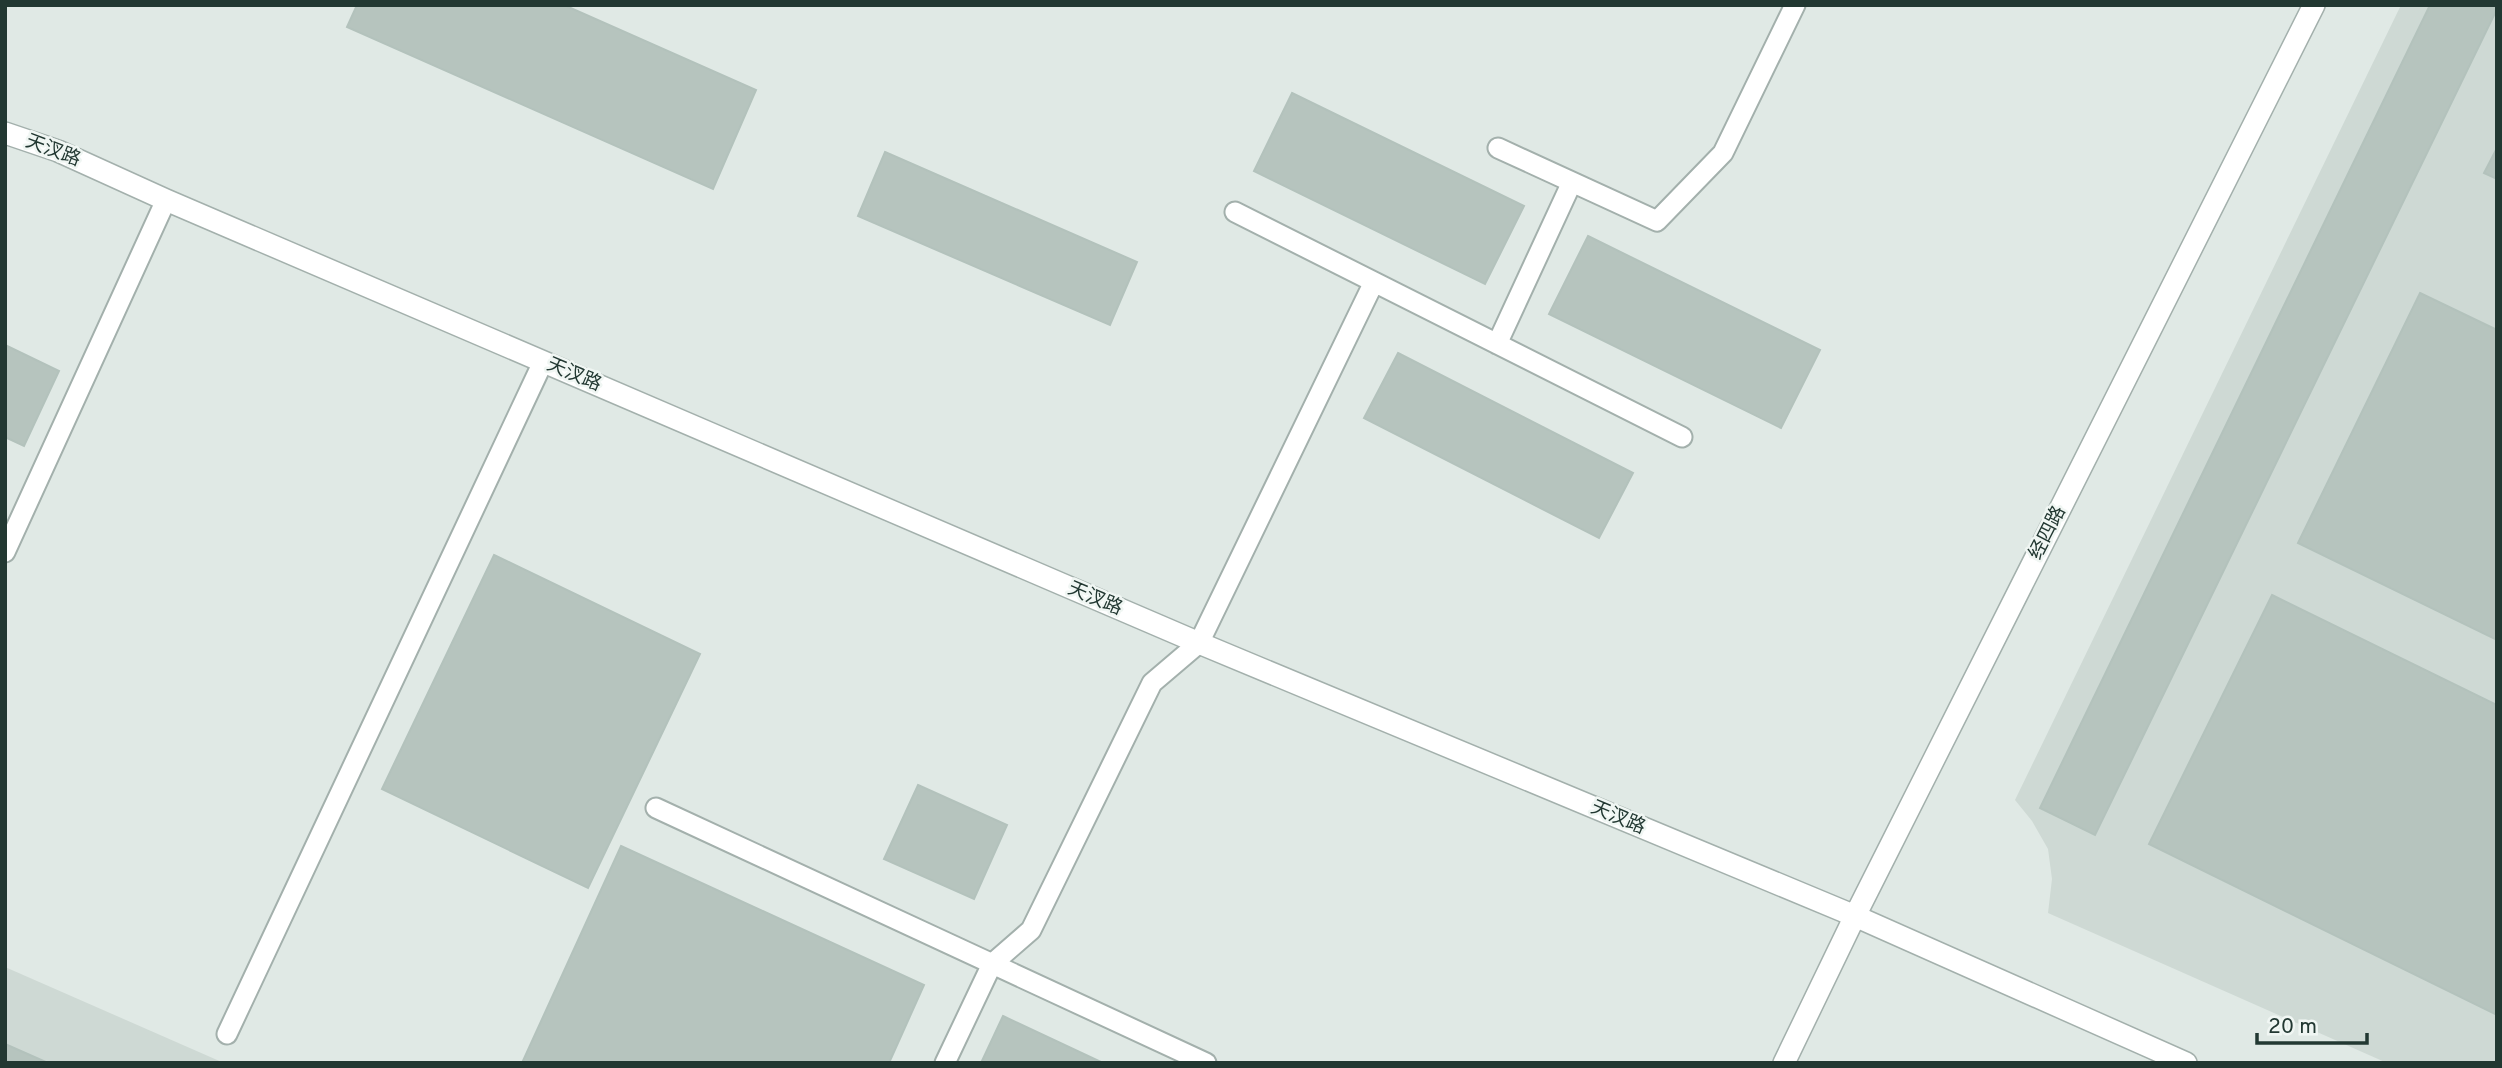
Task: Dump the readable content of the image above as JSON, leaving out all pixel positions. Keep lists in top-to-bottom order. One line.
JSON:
{"streets":{"street":["天汊路","经四路"]},"crossings":[["天汊路","经四路"]],"scale_bar":"20 m"}
